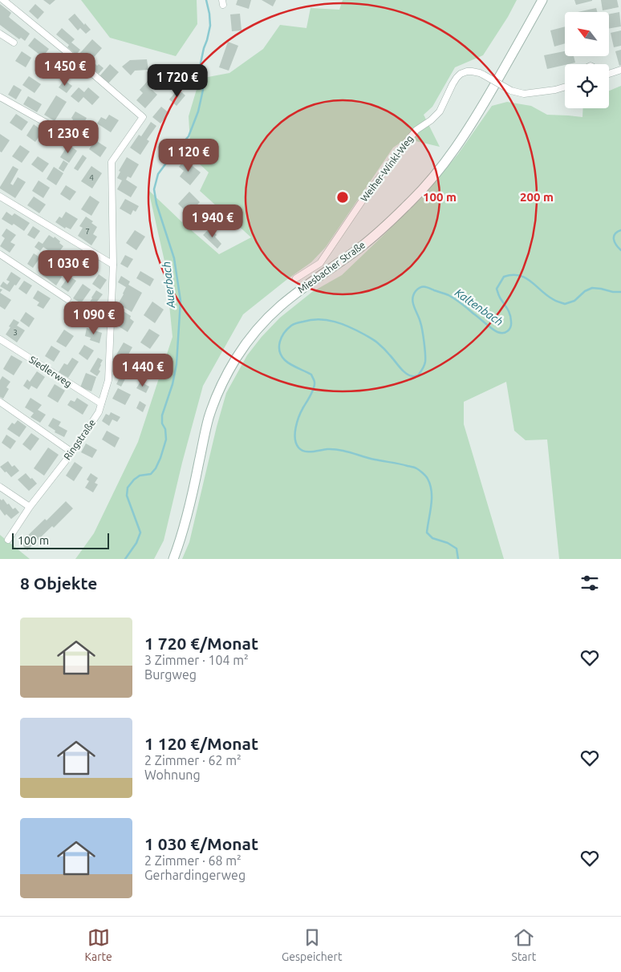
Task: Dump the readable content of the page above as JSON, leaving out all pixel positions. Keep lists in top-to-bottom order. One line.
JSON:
{"streets":{"main road":["Miesbacher Straße"],"street":["Weiher-Winkl-Weg","Siedlerweg","Ringstraße"]},"crossings":[["Siedlerweg","Ringstraße"]],"water":["Auerbach","Kaltenbach"],"house_numbers":["4","7","3"],"scale_bar":"100 m","north":"top left","page":{"price":["1 450 €","1 720 €","1 230 €","1 120 €","1 940 €","1 030 €","1 090 €","1 440 €"],"scale":"100 m","heading":"8 Objekte","list":[{"name":"1 720 €/Monat","note":"3 Zimmer · 104 m² · Burgweg"},{"name":"1 120 €/Monat","note":"2 Zimmer · 62 m² · Wohnung"},{"name":"1 030 €/Monat","note":"2 Zimmer · 68 m² · Gerhardingerweg"}],"tabs":["Karte","Gespeichert","Start"]},"rings":["100 m","200 m"]}
